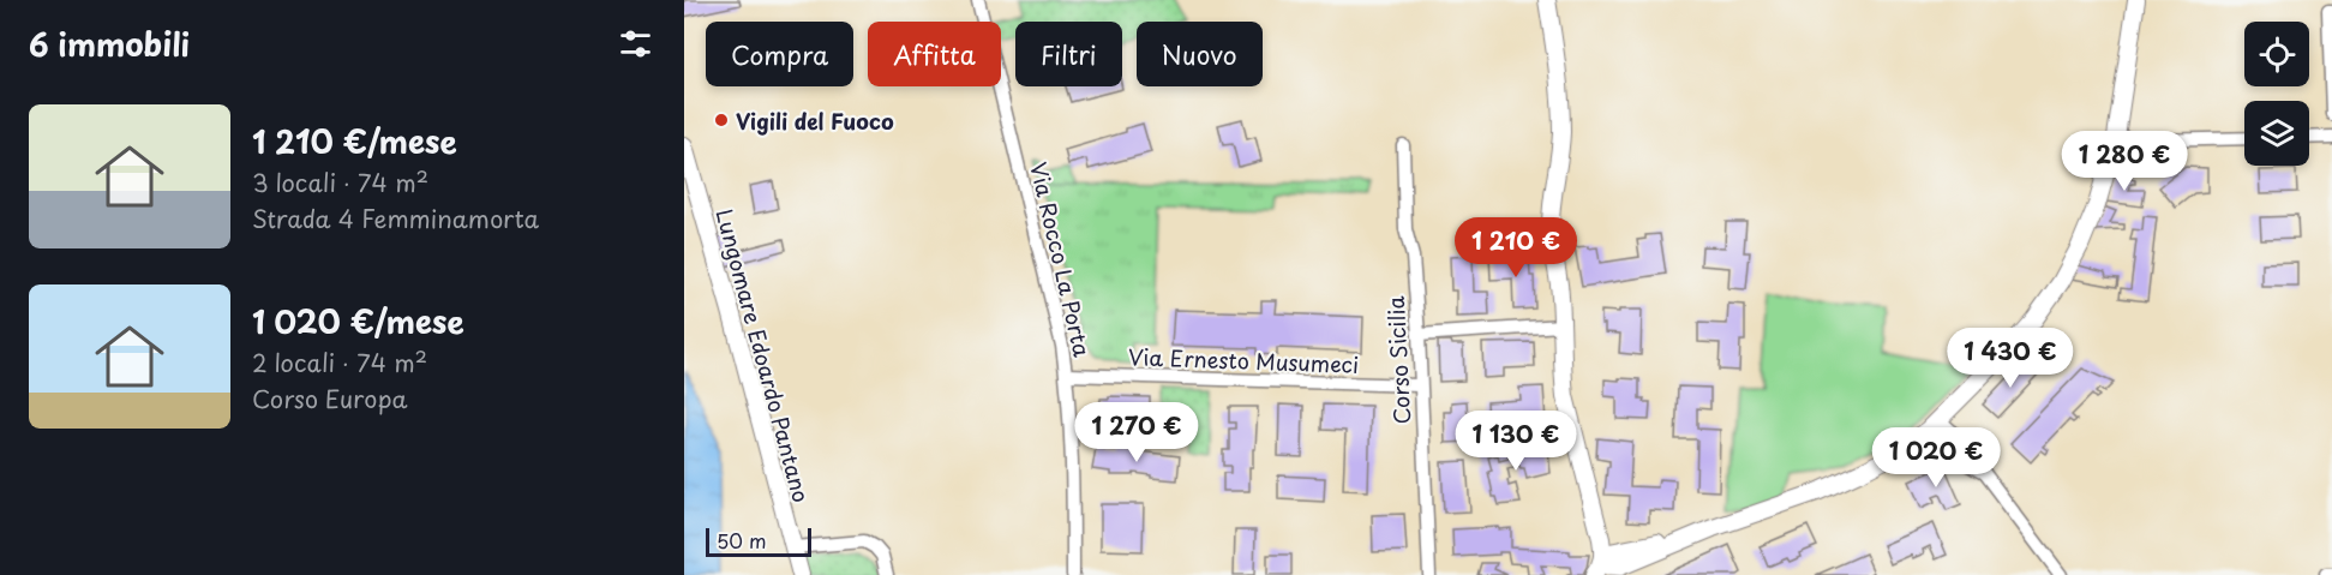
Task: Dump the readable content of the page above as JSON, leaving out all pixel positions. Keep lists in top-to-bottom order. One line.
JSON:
{"streets":{"street":["Via Rocco La Porta","Lungomare Edoardo Pantano","Via Ernesto Musumeci","Corso Sicilia"]},"crossings":[["Via Rocco La Porta","Via Ernesto Musumeci"],["Via Ernesto Musumeci","Corso Sicilia"]],"places":["Vigili del Fuoco"],"scale_bar":"50 m","page":{"heading":"6 immobili","chip":["Compra","Affitta","Filtri","Nuovo"],"list":[{"name":"1 210 €/mese","note":"3 locali · 74 m² · Strada 4 Femminamorta"},{"name":"1 020 €/mese","note":"2 locali · 74 m² · Corso Europa"}],"price":["1 280 €","1 210 €","1 430 €","1 270 €","1 130 €","1 020 €"],"scale":"50 m"}}
